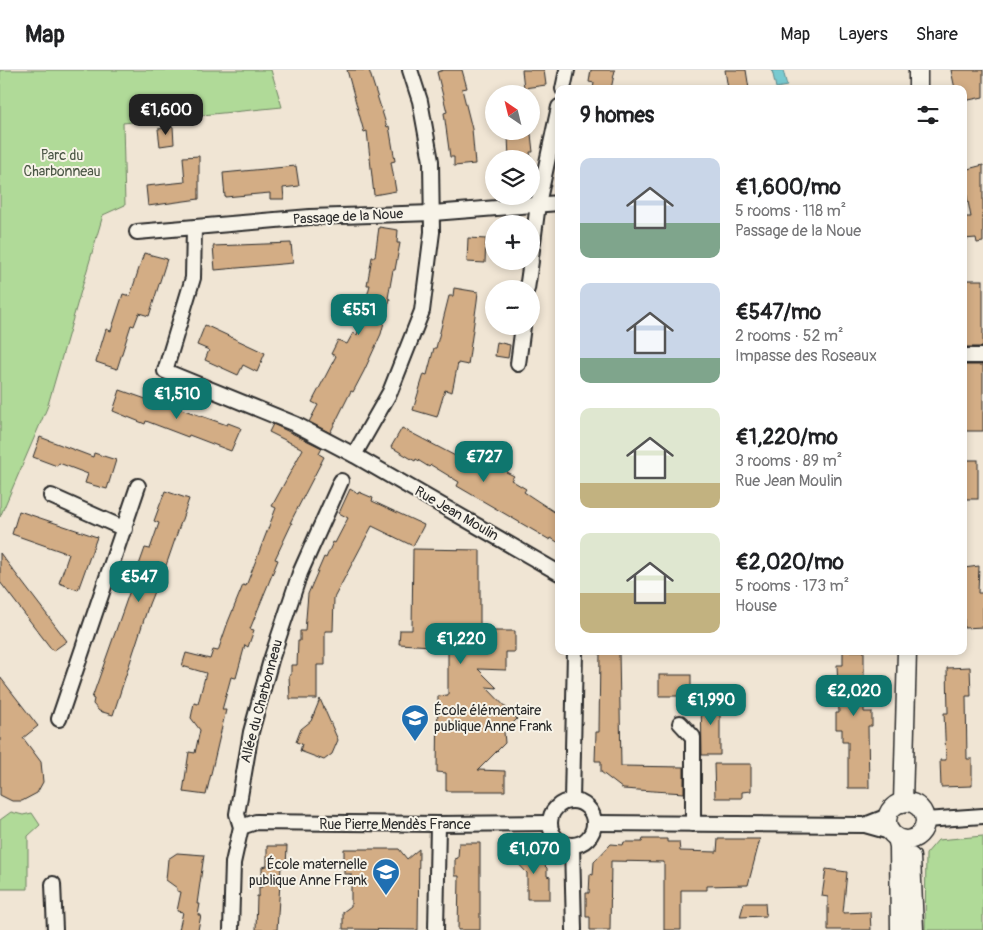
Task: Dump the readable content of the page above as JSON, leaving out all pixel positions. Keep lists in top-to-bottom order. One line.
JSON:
{"streets":{"street":["Passage de la Noue","Rue Jean Moulin","Allée du Charbonneau","Rue Pierre Mendès France"]},"crossings":[["Passage de la Noue","Rue Jean Moulin"],["Allée du Charbonneau","Rue Pierre Mendès France"]],"parks":["Parc du Charbonneau"],"places":{"school or university":["École élémentaire publique Anne Frank","École maternelle publique Anne Frank"]},"north":"top left","page":{"header":"Map","nav":["Map","Layers","Share"],"map_buttons":["+","−"],"heading":"9 homes","price":["€1,600","€551","€1,510","€727","€547","€1,220","€2,020","€1,990","€1,070"],"list":[{"name":"€1,600/mo","note":"5 rooms · 118 m² · Passage de la Noue"},{"name":"€547/mo","note":"2 rooms · 52 m² · Impasse des Roseaux"},{"name":"€1,220/mo","note":"3 rooms · 89 m² · Rue Jean Moulin"},{"name":"€2,020/mo","note":"5 rooms · 173 m² · House"}]}}
